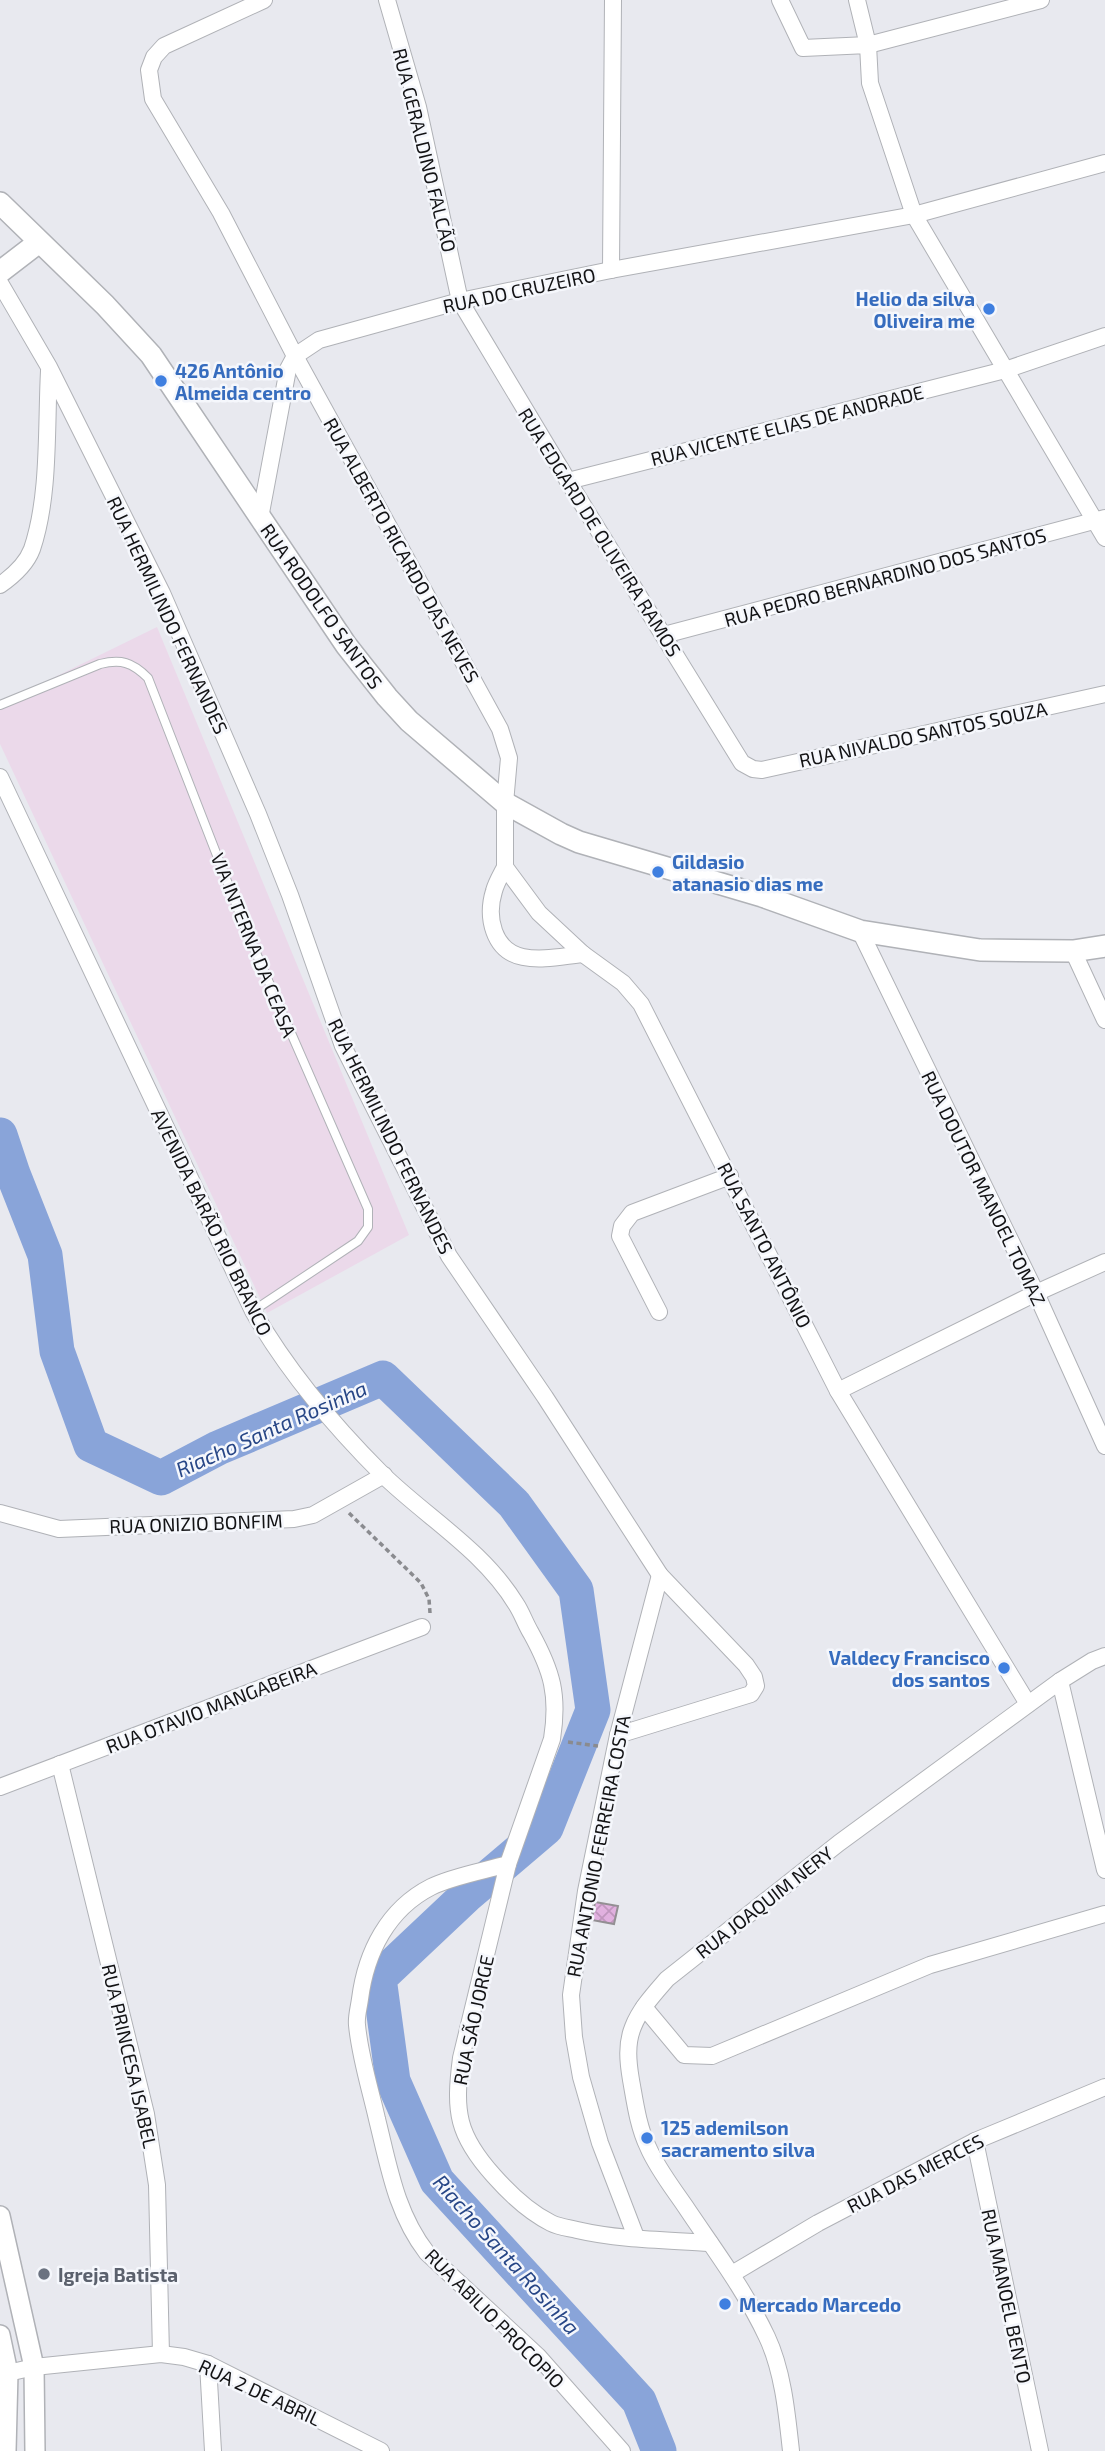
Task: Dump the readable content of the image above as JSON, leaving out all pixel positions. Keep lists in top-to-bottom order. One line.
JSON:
{"streets":{"main road":["RUA RODOLFO SANTOS"],"street":["RUA GERALDINO FALCÃO","RUA DO CRUZEIRO","RUA VICENTE ELIAS DE ANDRADE","RUA EDGARD DE OLIVEIRA RAMOS","RUA ALBERTO RICARDO DAS NEVES","RUA PEDRO BERNARDINO DOS SANTOS","RUA HERMILINDO FERNANDES","RUA NIVALDO SANTOS SOUZA","RUA DOUTOR MANOEL TOMAZ","AVENIDA BARÃO RIO BRANCO","RUA SANTO ANTÔNIO","RUA ONIZIO BONFIM","RUA OTAVIO MANGABEIRA","RUA ANTONIO FERREIRA COSTA","RUA JOAQUIM NERY","RUA SÃO JORGE","RUA PRINCESA ISABEL","RUA DAS MERCES","RUA MANOEL BENTO","RUA ABILIO PROCOPIO","RUA 2 DE ABRIL"],"lane":["VIA INTERNA DA CEASA"]},"crossings":[["RUA GERALDINO FALCÃO","RUA DO CRUZEIRO"],["RUA GERALDINO FALCÃO","RUA EDGARD DE OLIVEIRA RAMOS"],["RUA DO CRUZEIRO","RUA EDGARD DE OLIVEIRA RAMOS"],["RUA DO CRUZEIRO","RUA ALBERTO RICARDO DAS NEVES"],["RUA VICENTE ELIAS DE ANDRADE","RUA EDGARD DE OLIVEIRA RAMOS"],["RUA EDGARD DE OLIVEIRA RAMOS","RUA PEDRO BERNARDINO DOS SANTOS"],["RUA EDGARD DE OLIVEIRA RAMOS","RUA NIVALDO SANTOS SOUZA"],["RUA ALBERTO RICARDO DAS NEVES","RUA RODOLFO SANTOS"],["RUA RODOLFO SANTOS","RUA DOUTOR MANOEL TOMAZ"],["RUA HERMILINDO FERNANDES","RUA ANTONIO FERREIRA COSTA"],["VIA INTERNA DA CEASA","AVENIDA BARÃO RIO BRANCO"],["AVENIDA BARÃO RIO BRANCO","RUA ONIZIO BONFIM"],["AVENIDA BARÃO RIO BRANCO","RUA SÃO JORGE"],["AVENIDA BARÃO RIO BRANCO","RUA ABILIO PROCOPIO"],["RUA SANTO ANTÔNIO","RUA JOAQUIM NERY"],["RUA OTAVIO MANGABEIRA","RUA PRINCESA ISABEL"],["RUA ANTONIO FERREIRA COSTA","RUA SÃO JORGE"],["RUA JOAQUIM NERY","RUA SÃO JORGE"],["RUA JOAQUIM NERY","RUA DAS MERCES"],["RUA SÃO JORGE","RUA ABILIO PROCOPIO"],["RUA PRINCESA ISABEL","RUA 2 DE ABRIL"],["RUA DAS MERCES","RUA MANOEL BENTO"]],"water":["Riacho Santa Rosinha"],"places":["Helio da silva Oliveira me","426 Antônio Almeida centro","Gildasio atanasio dias me","Valdecy Francisco dos santos","125 ademilson sacramento silva","Igreja Batista","Mercado Marcedo"]}
